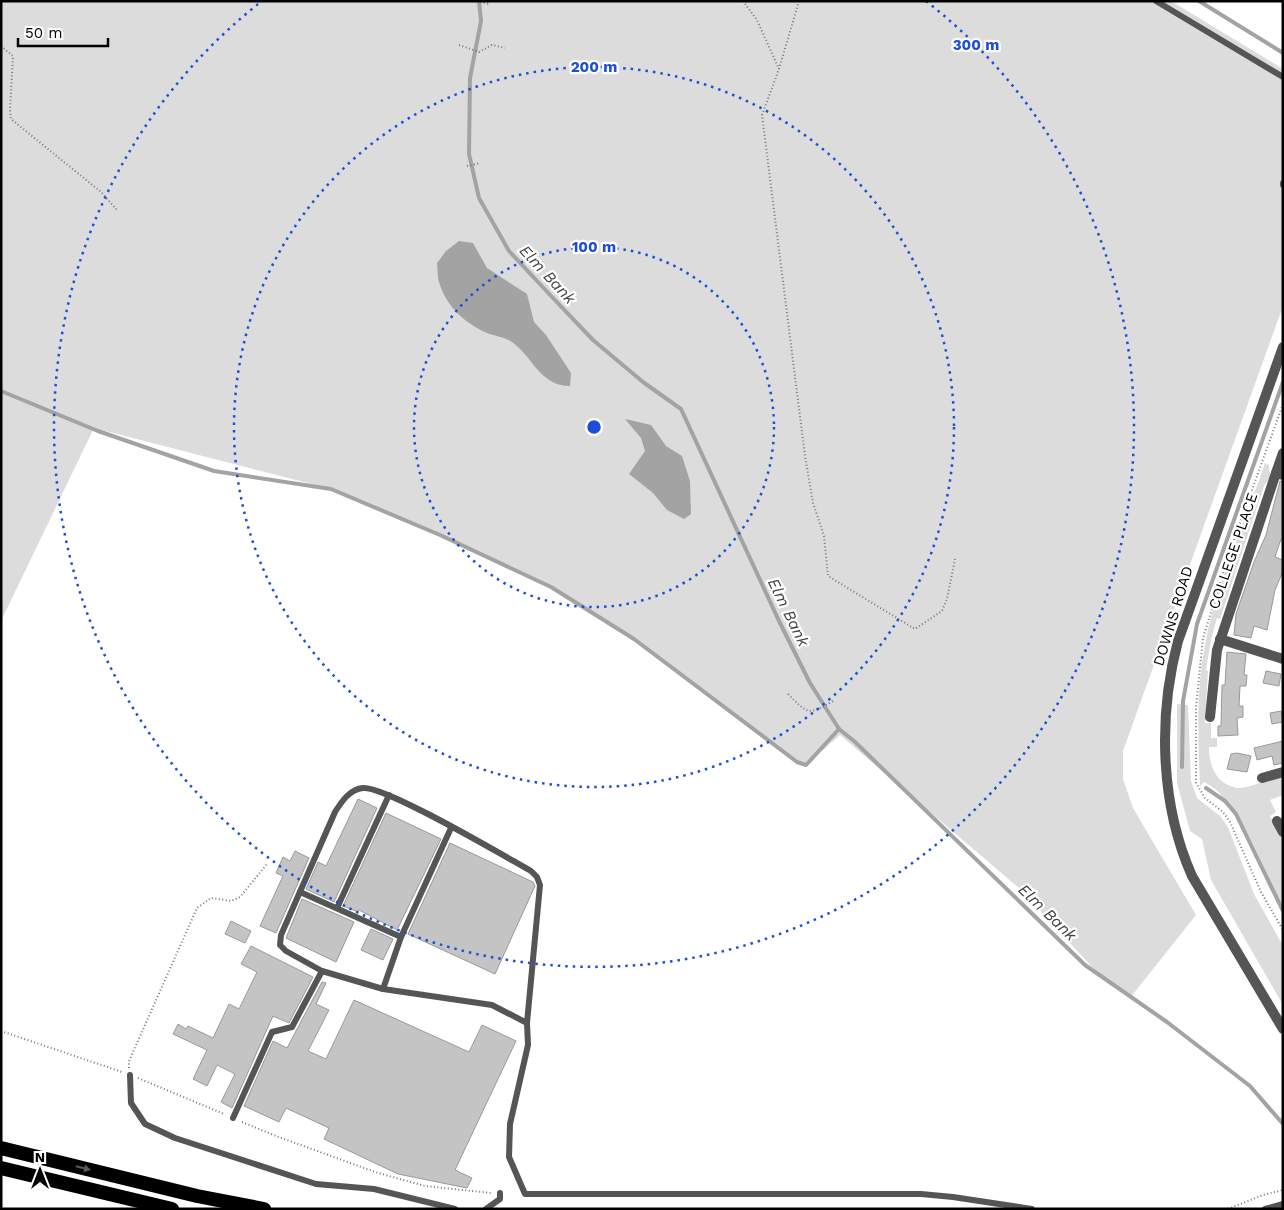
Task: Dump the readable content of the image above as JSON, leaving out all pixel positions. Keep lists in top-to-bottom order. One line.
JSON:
{"streets":{"street":["COLLEGE PLACE","DOWNS ROAD"]},"water":["Elm Bank"],"scale_bar":"50 m","north":"top","rings":["300 m","200 m","100 m"]}
